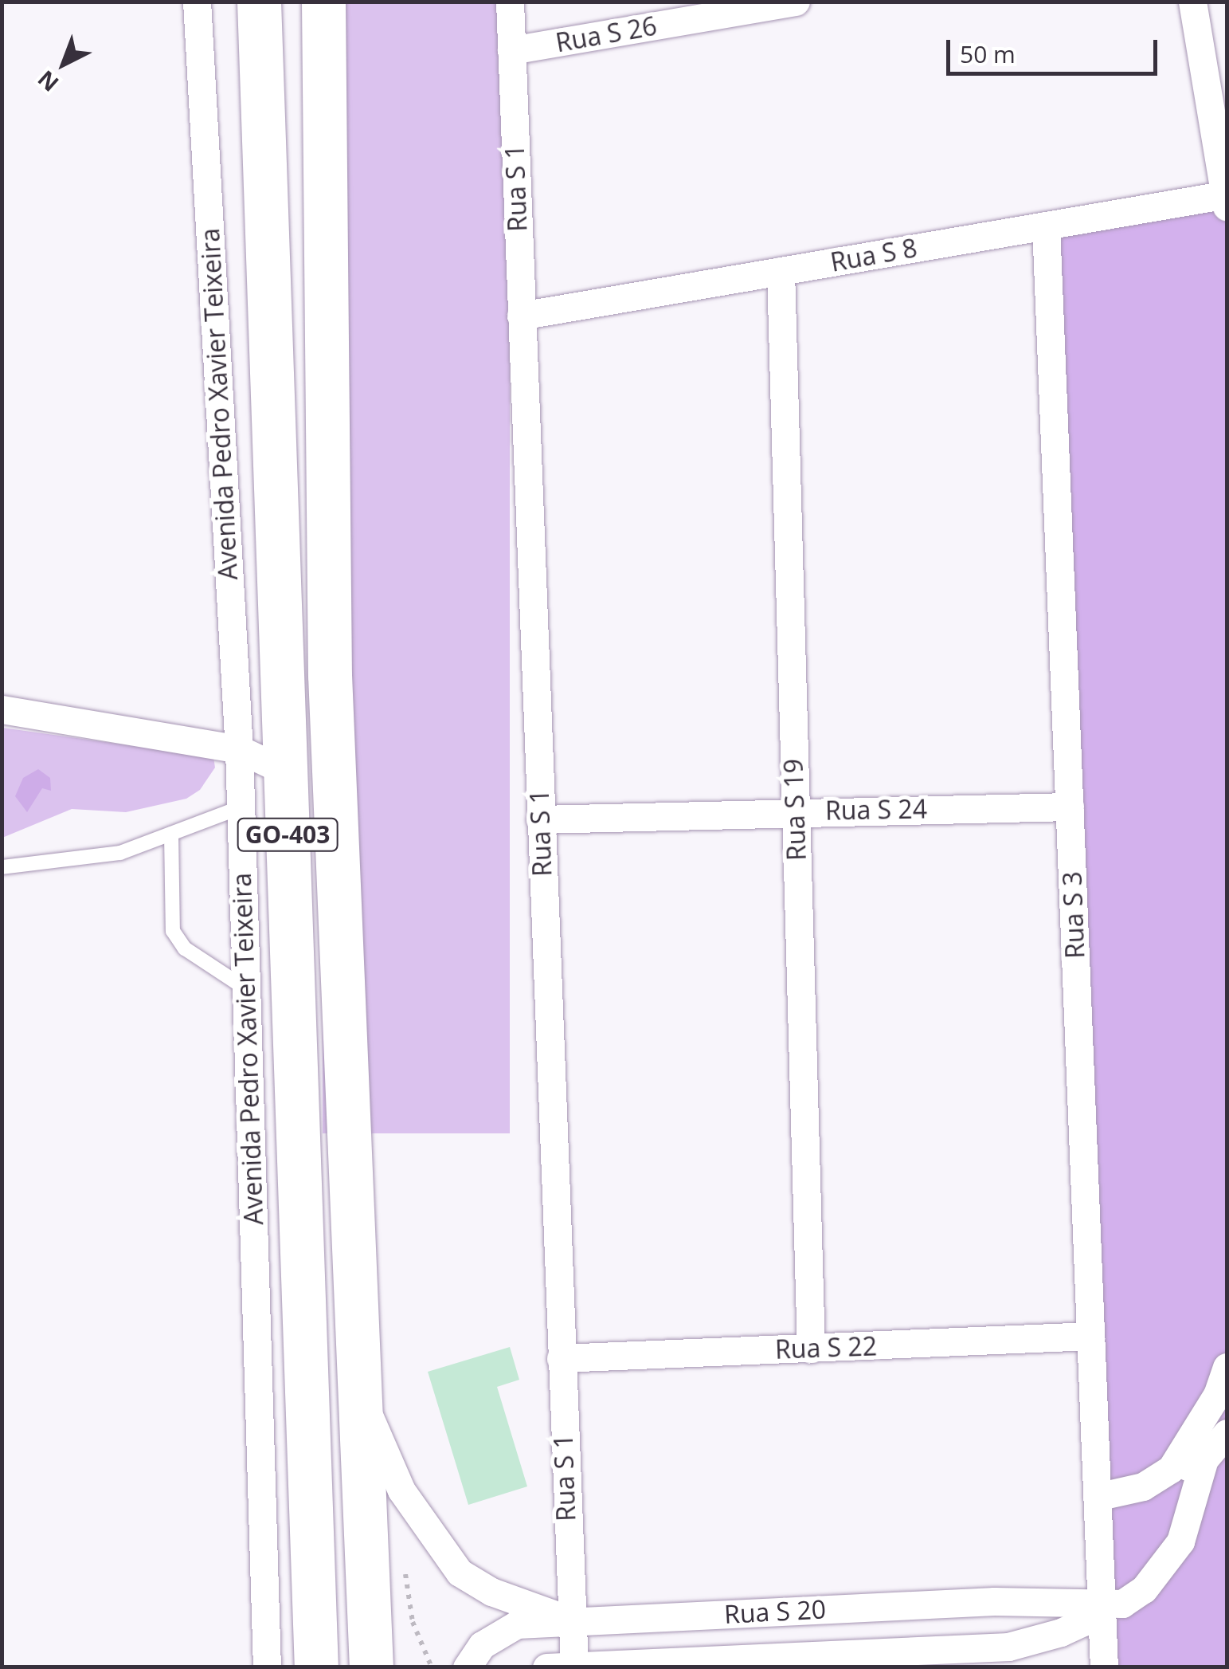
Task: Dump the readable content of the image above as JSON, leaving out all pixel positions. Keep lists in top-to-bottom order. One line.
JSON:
{"streets":{"main road":["GO-403"],"street":["Rua S 26","Rua S 1","Rua S 8","Avenida Pedro Xavier Teixeira","Rua S 19","Rua S 24","Rua S 3","Rua S 22","Rua S 20"]},"crossings":[["Rua S 26","Rua S 1"],["Rua S 1","Rua S 8"],["Rua S 1","Rua S 24"],["Rua S 1","Rua S 22"],["Rua S 1","Rua S 20"],["Rua S 8","Rua S 19"],["Rua S 8","Rua S 3"],["Rua S 19","Rua S 24"],["Rua S 19","Rua S 22"],["Rua S 24","Rua S 3"],["Rua S 3","Rua S 22"],["Rua S 3","Rua S 20"]],"scale_bar":"50 m","north":"bottom left"}
